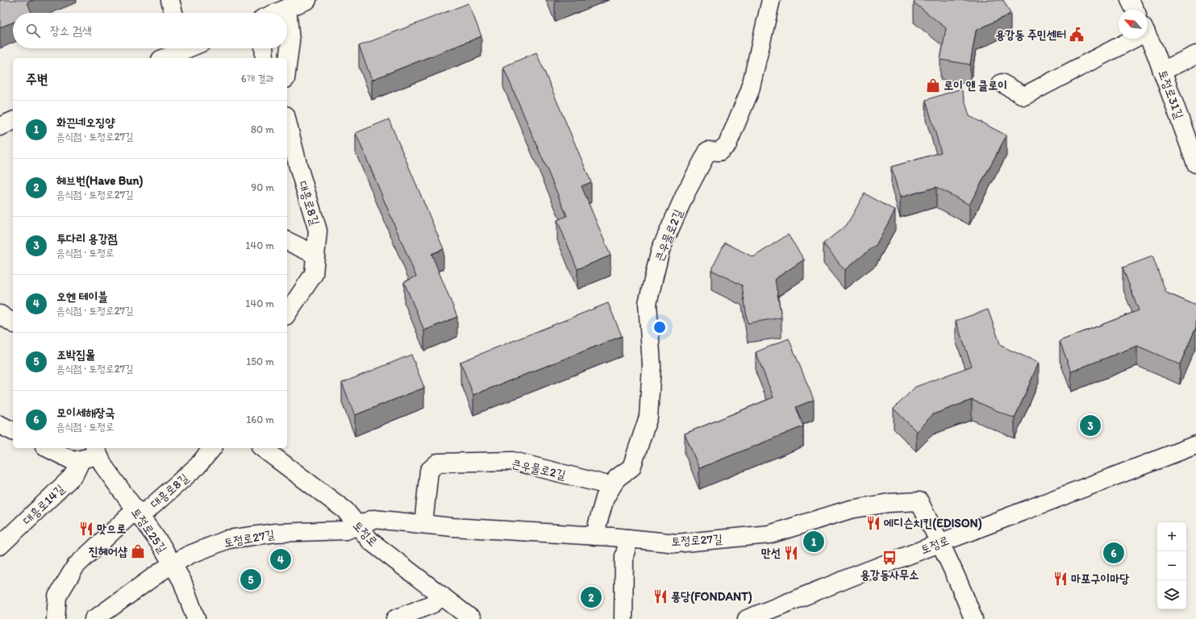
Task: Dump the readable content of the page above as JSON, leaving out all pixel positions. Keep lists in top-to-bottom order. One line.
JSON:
{"streets":{"street":["토정로31길","대흥로8길","큰우물로2길","대흥로14길","토정로25길","토정로","토정로27길"]},"crossings":[["대흥로8길","토정로25길"],["큰우물로2길","토정로27길"],["토정로25길","토정로27길"],["토정로","토정로27길"]],"places":{"public building":["용강동 주민센터"],"shop":["로이 앤 클로이","진헤어샵"],"restaurant":["에디슨치킨(EDISON)","맛으로","만선","마포구이마당","퐁당(FONDANT)"],"bus stop":["용강동사무소"]},"north":"top left","page":{"search":"장소 검색","heading":["주변","6개 결과"],"list":[{"mark":"1","name":"화끈네오징양","note":"음식점 · 토정로27길","value":"80 m"},{"mark":"2","name":"헤브번(Have Bun)","note":"음식점 · 토정로27길","value":"90 m"},{"mark":"3","name":"투다리 용강점","note":"음식점 · 토정로","value":"140 m"},{"mark":"4","name":"오헨 테이블","note":"음식점 · 토정로27길","value":"140 m"},{"mark":"5","name":"조박집몰","note":"음식점 · 토정로27길","value":"150 m"},{"mark":"6","name":"모이세해장국","note":"음식점 · 토정로","value":"160 m"}],"pins":["3","1","6","4","5","2"],"map_buttons":["+","−"]}}
